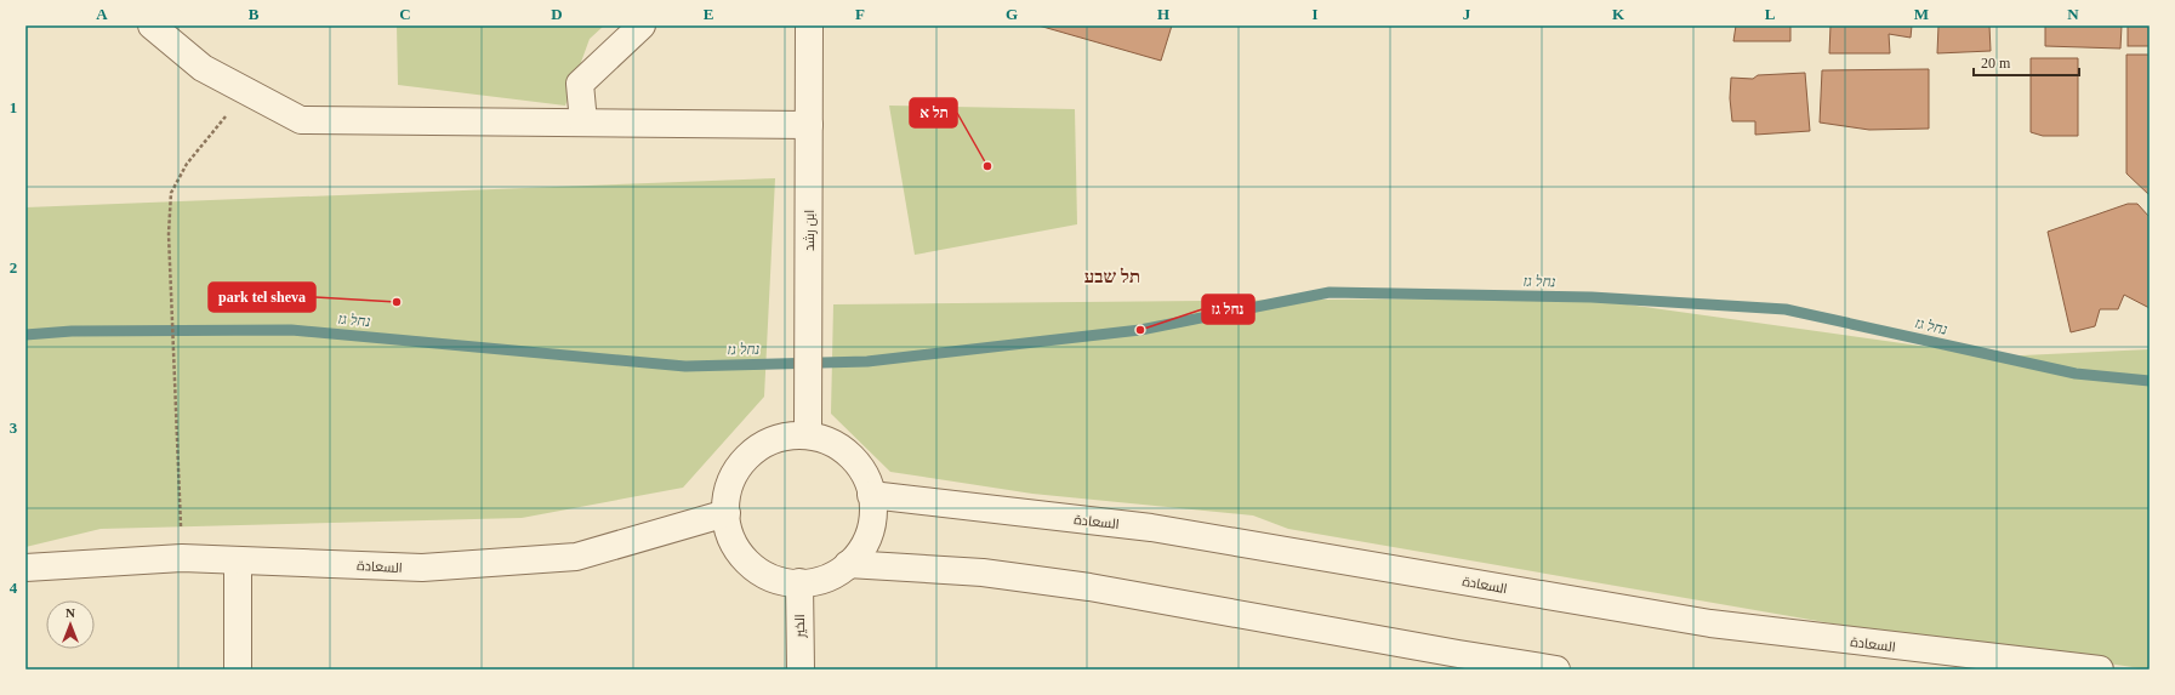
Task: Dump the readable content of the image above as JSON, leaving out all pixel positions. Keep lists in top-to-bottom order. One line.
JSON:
{"streets":{"street":["ابن رشد","السعادة","الخير"]},"crossings":[["ابن رشد","السعادة"],["ابن رشد","الخير"],["السعادة","الخير"]],"districts":["תל שבע"],"water":["נחל גז"],"places":["תל א","park tel sheva","נחל גז"],"scale_bar":"20 m","north":"top","grid":{"columns":["A","B","C","D","E","F","G","H","I","J","K","L","M","N"],"rows":["1","2","3","4"]}}
